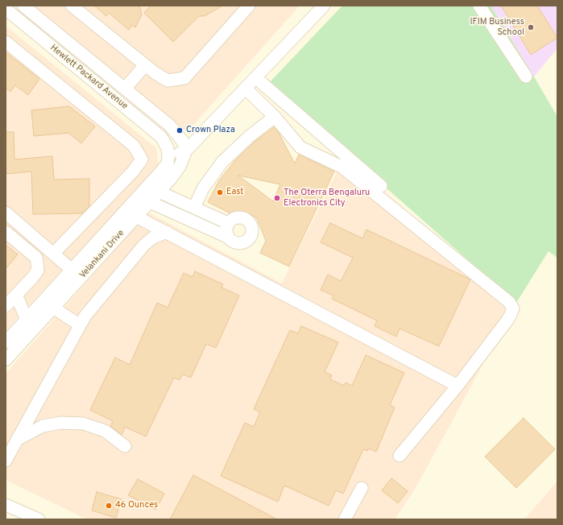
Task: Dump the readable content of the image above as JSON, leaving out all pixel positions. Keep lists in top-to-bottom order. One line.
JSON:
{"streets":{"street":["Hewlett Packard Avenue","Velankani Drive"]},"crossings":[["Hewlett Packard Avenue","Velankani Drive"]],"places":["IFIM Business School","Crown Plaza","East","The Oterra Bengaluru Electronics City","46 Ounces"]}
